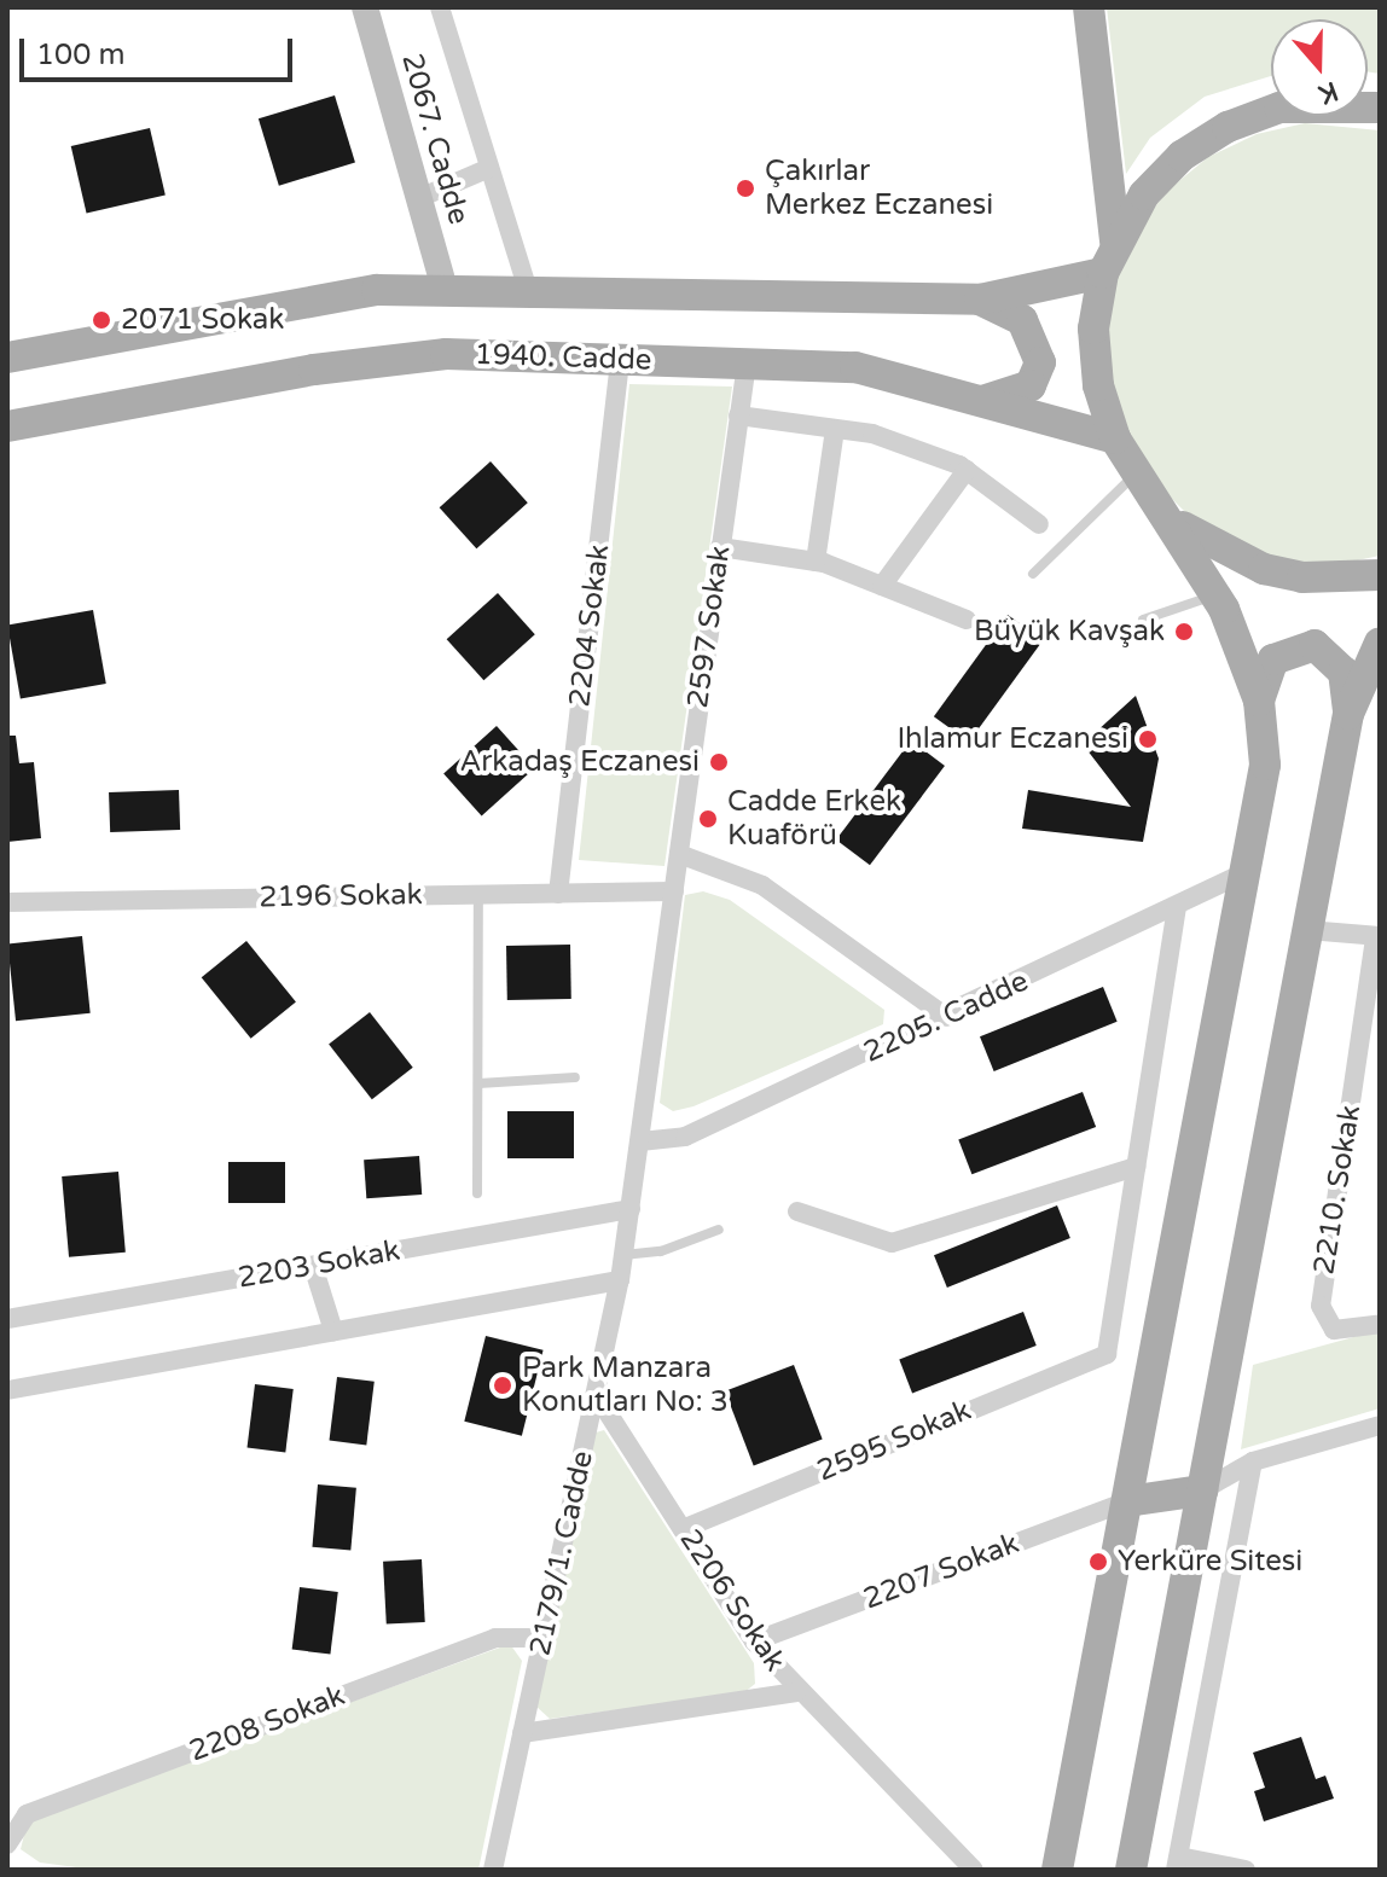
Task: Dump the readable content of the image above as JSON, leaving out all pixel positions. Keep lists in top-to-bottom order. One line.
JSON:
{"streets":{"main road":["1940. Cadde"],"street":["2067. Cadde","2204 Sokak","2597 Sokak","2196 Sokak","2205. Cadde","2210. Sokak","2203 Sokak","2595 Sokak","2179/1. Cadde","2207 Sokak","2206 Sokak","2208 Sokak"]},"crossings":[["1940. Cadde","2204 Sokak"],["1940. Cadde","2597 Sokak"],["2204 Sokak","2196 Sokak"],["2597 Sokak","2196 Sokak"],["2597 Sokak","2179/1. Cadde"],["2196 Sokak","2179/1. Cadde"],["2205. Cadde","2179/1. Cadde"],["2203 Sokak","2179/1. Cadde"],["2595 Sokak","2206 Sokak"],["2179/1. Cadde","2206 Sokak"],["2179/1. Cadde","2208 Sokak"],["2207 Sokak","2206 Sokak"]],"places":["Çakırlar Merkez Eczanesi","2071 Sokak","Büyük Kavşak","Ihlamur Eczanesi","Arkadaş Eczanesi","Cadde Erkek Kuaförü","Park Manzara Konutları No: 3","Yerküre Sitesi"],"scale_bar":"100 m","north":"bottom"}
